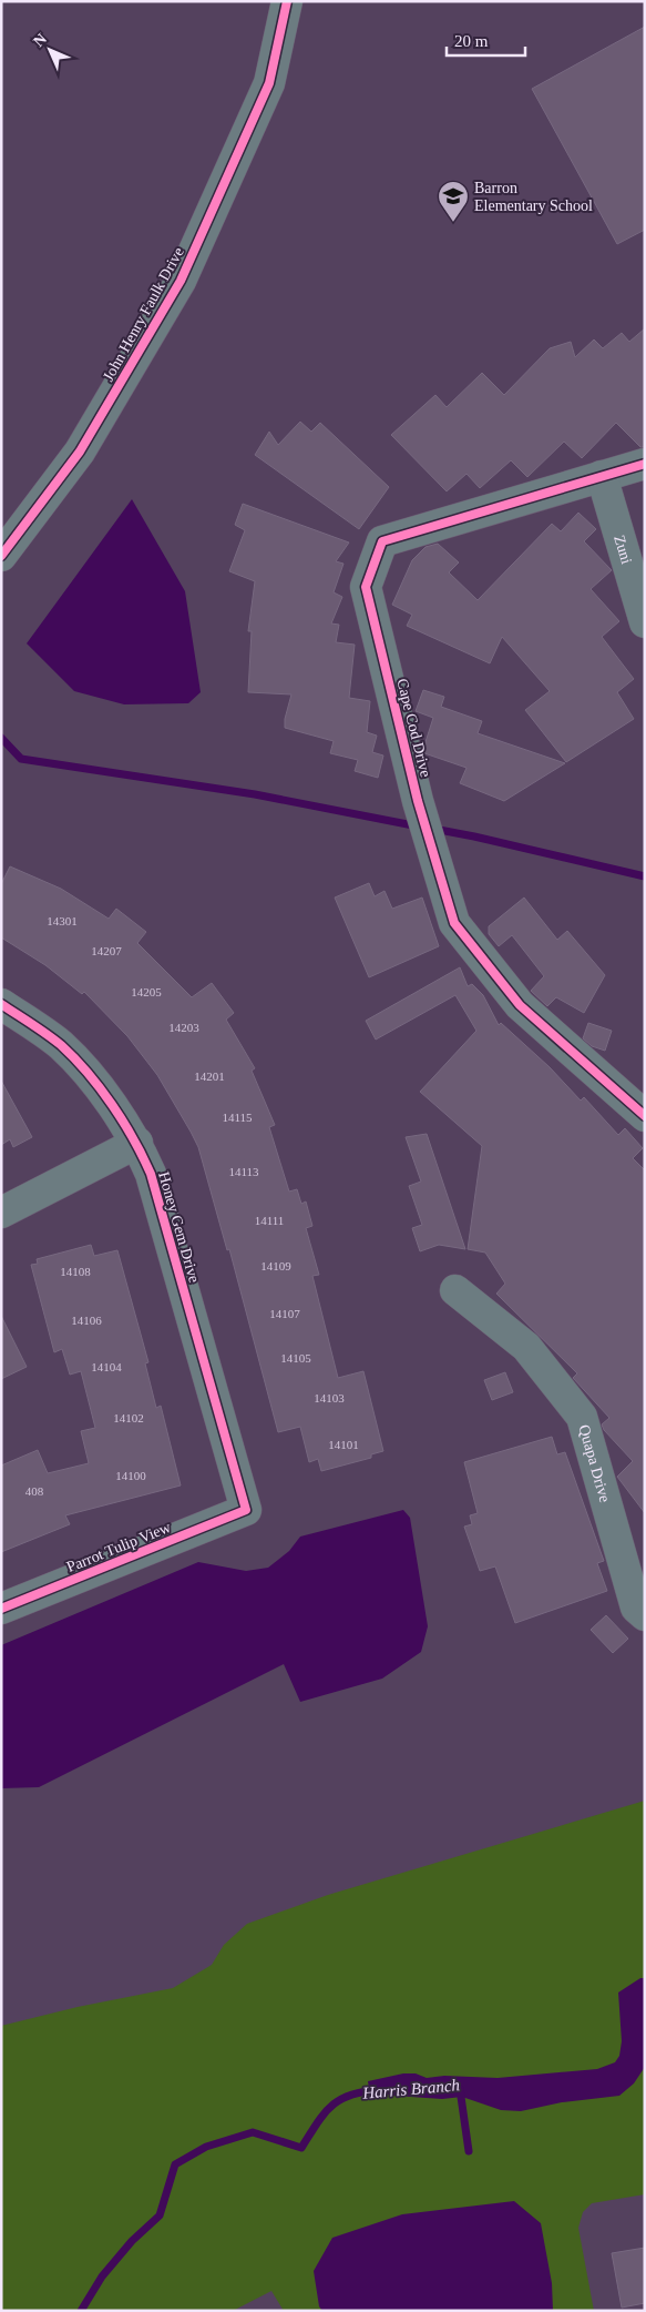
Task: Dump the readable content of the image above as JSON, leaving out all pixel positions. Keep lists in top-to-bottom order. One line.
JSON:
{"streets":{"street":["John Henry Faulk Drive","Zuni","Cape Cod Drive","Honey Gem Drive","Quapa Drive","Parrot Tulip View"]},"crossings":[["Zuni","Cape Cod Drive"],["Honey Gem Drive","Parrot Tulip View"]],"water":["Harris Branch"],"places":{"school or university":["Barron Elementary School"]},"house_numbers":["14301","14207","14205","14203","14201","14115","14113","14111","14109","14108","14107","14106","14105","14104","14103","14102","14101","14100","408"],"scale_bar":"20 m","north":"top left"}
